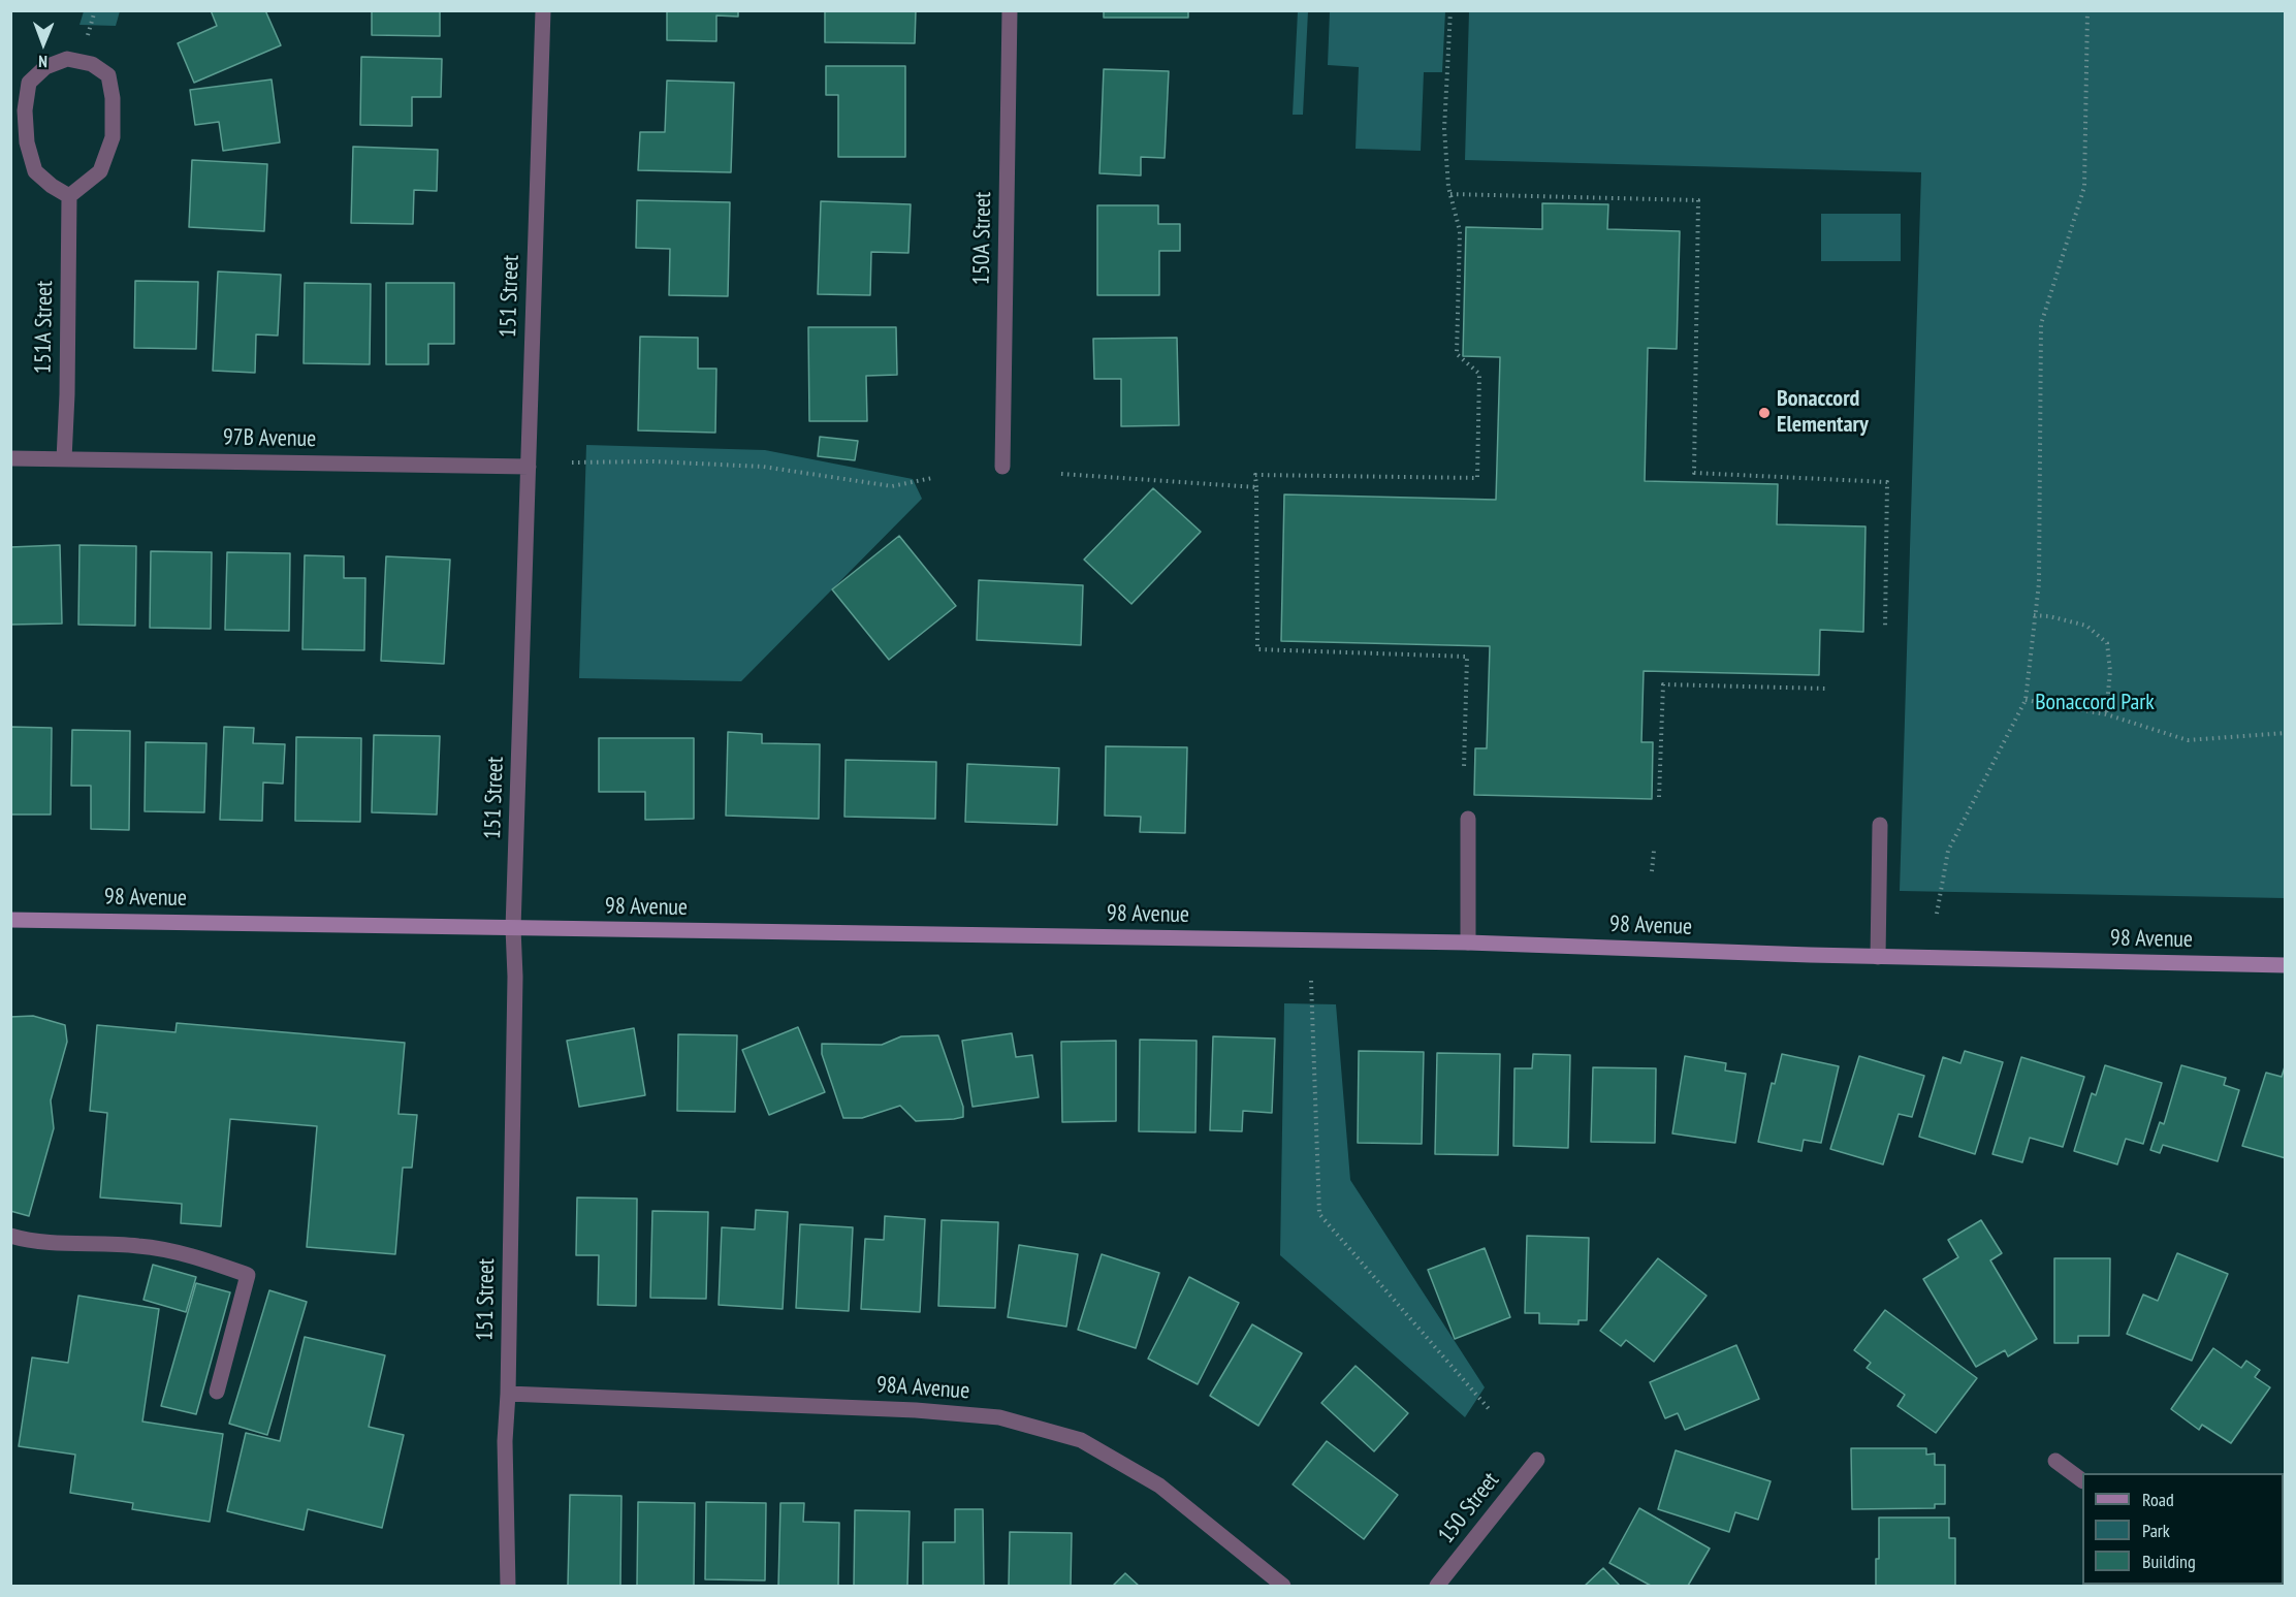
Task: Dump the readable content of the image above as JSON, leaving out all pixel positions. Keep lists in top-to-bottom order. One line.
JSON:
{"streets":{"street":["150A Street","151 Street","151A Street","97B Avenue","98 Avenue","98A Avenue","150 Street"]},"crossings":[["151 Street","97B Avenue"],["151 Street","98 Avenue"],["151 Street","98A Avenue"],["151A Street","97B Avenue"]],"parks":["Bonaccord Park"],"places":["Bonaccord Elementary"],"legend":["Road","Park","Building"],"north":"bottom"}
